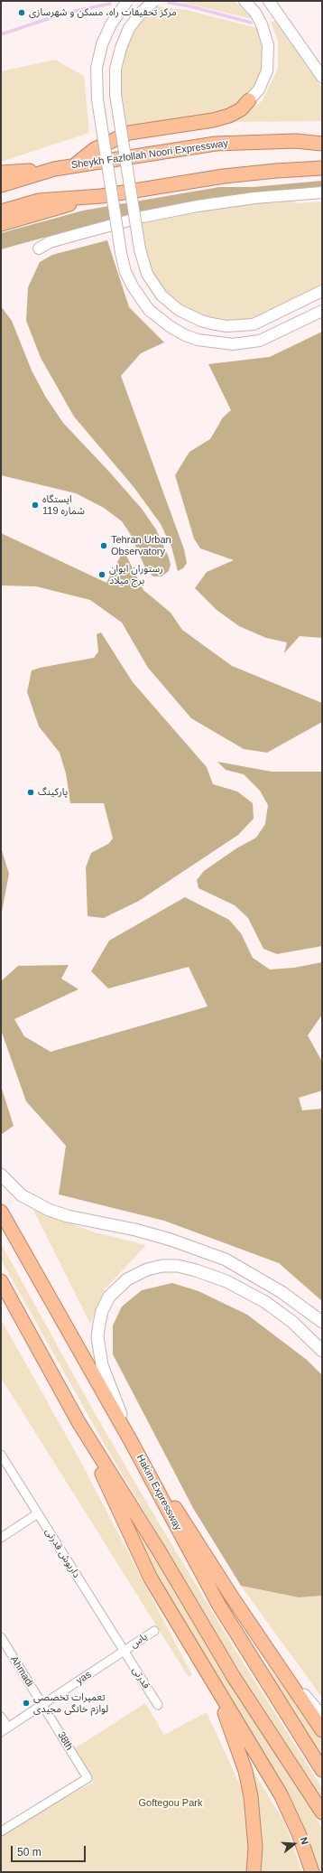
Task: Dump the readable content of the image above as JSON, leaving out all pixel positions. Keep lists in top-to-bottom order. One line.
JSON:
{"streets":{"highway":["Sheykh Fazlollah Noori Expressway","Hakim Expressway"],"street":["داریوش قدرتی","یاس","Ahmadi","yas","قدرتی","38th"]},"crossings":[["داریوش قدرتی","یاس"],["داریوش قدرتی","yas"],["داریوش قدرتی","قدرتی"],["یاس","yas"],["یاس","قدرتی"],["Ahmadi","yas"],["Ahmadi","38th"],["yas","قدرتی"],["yas","38th"]],"parks":["Goftegou Park"],"places":["مرکز تحقیقات راه، مسکن و شهرسازی","ایستگاه شماره 119","Tehran Urban Observatory","رستوران ایوان برج میلاد","پارکینگ","تعمیرات تخصصی لوازم خانگی مجیدی"],"scale_bar":"50 m","north":"right"}
